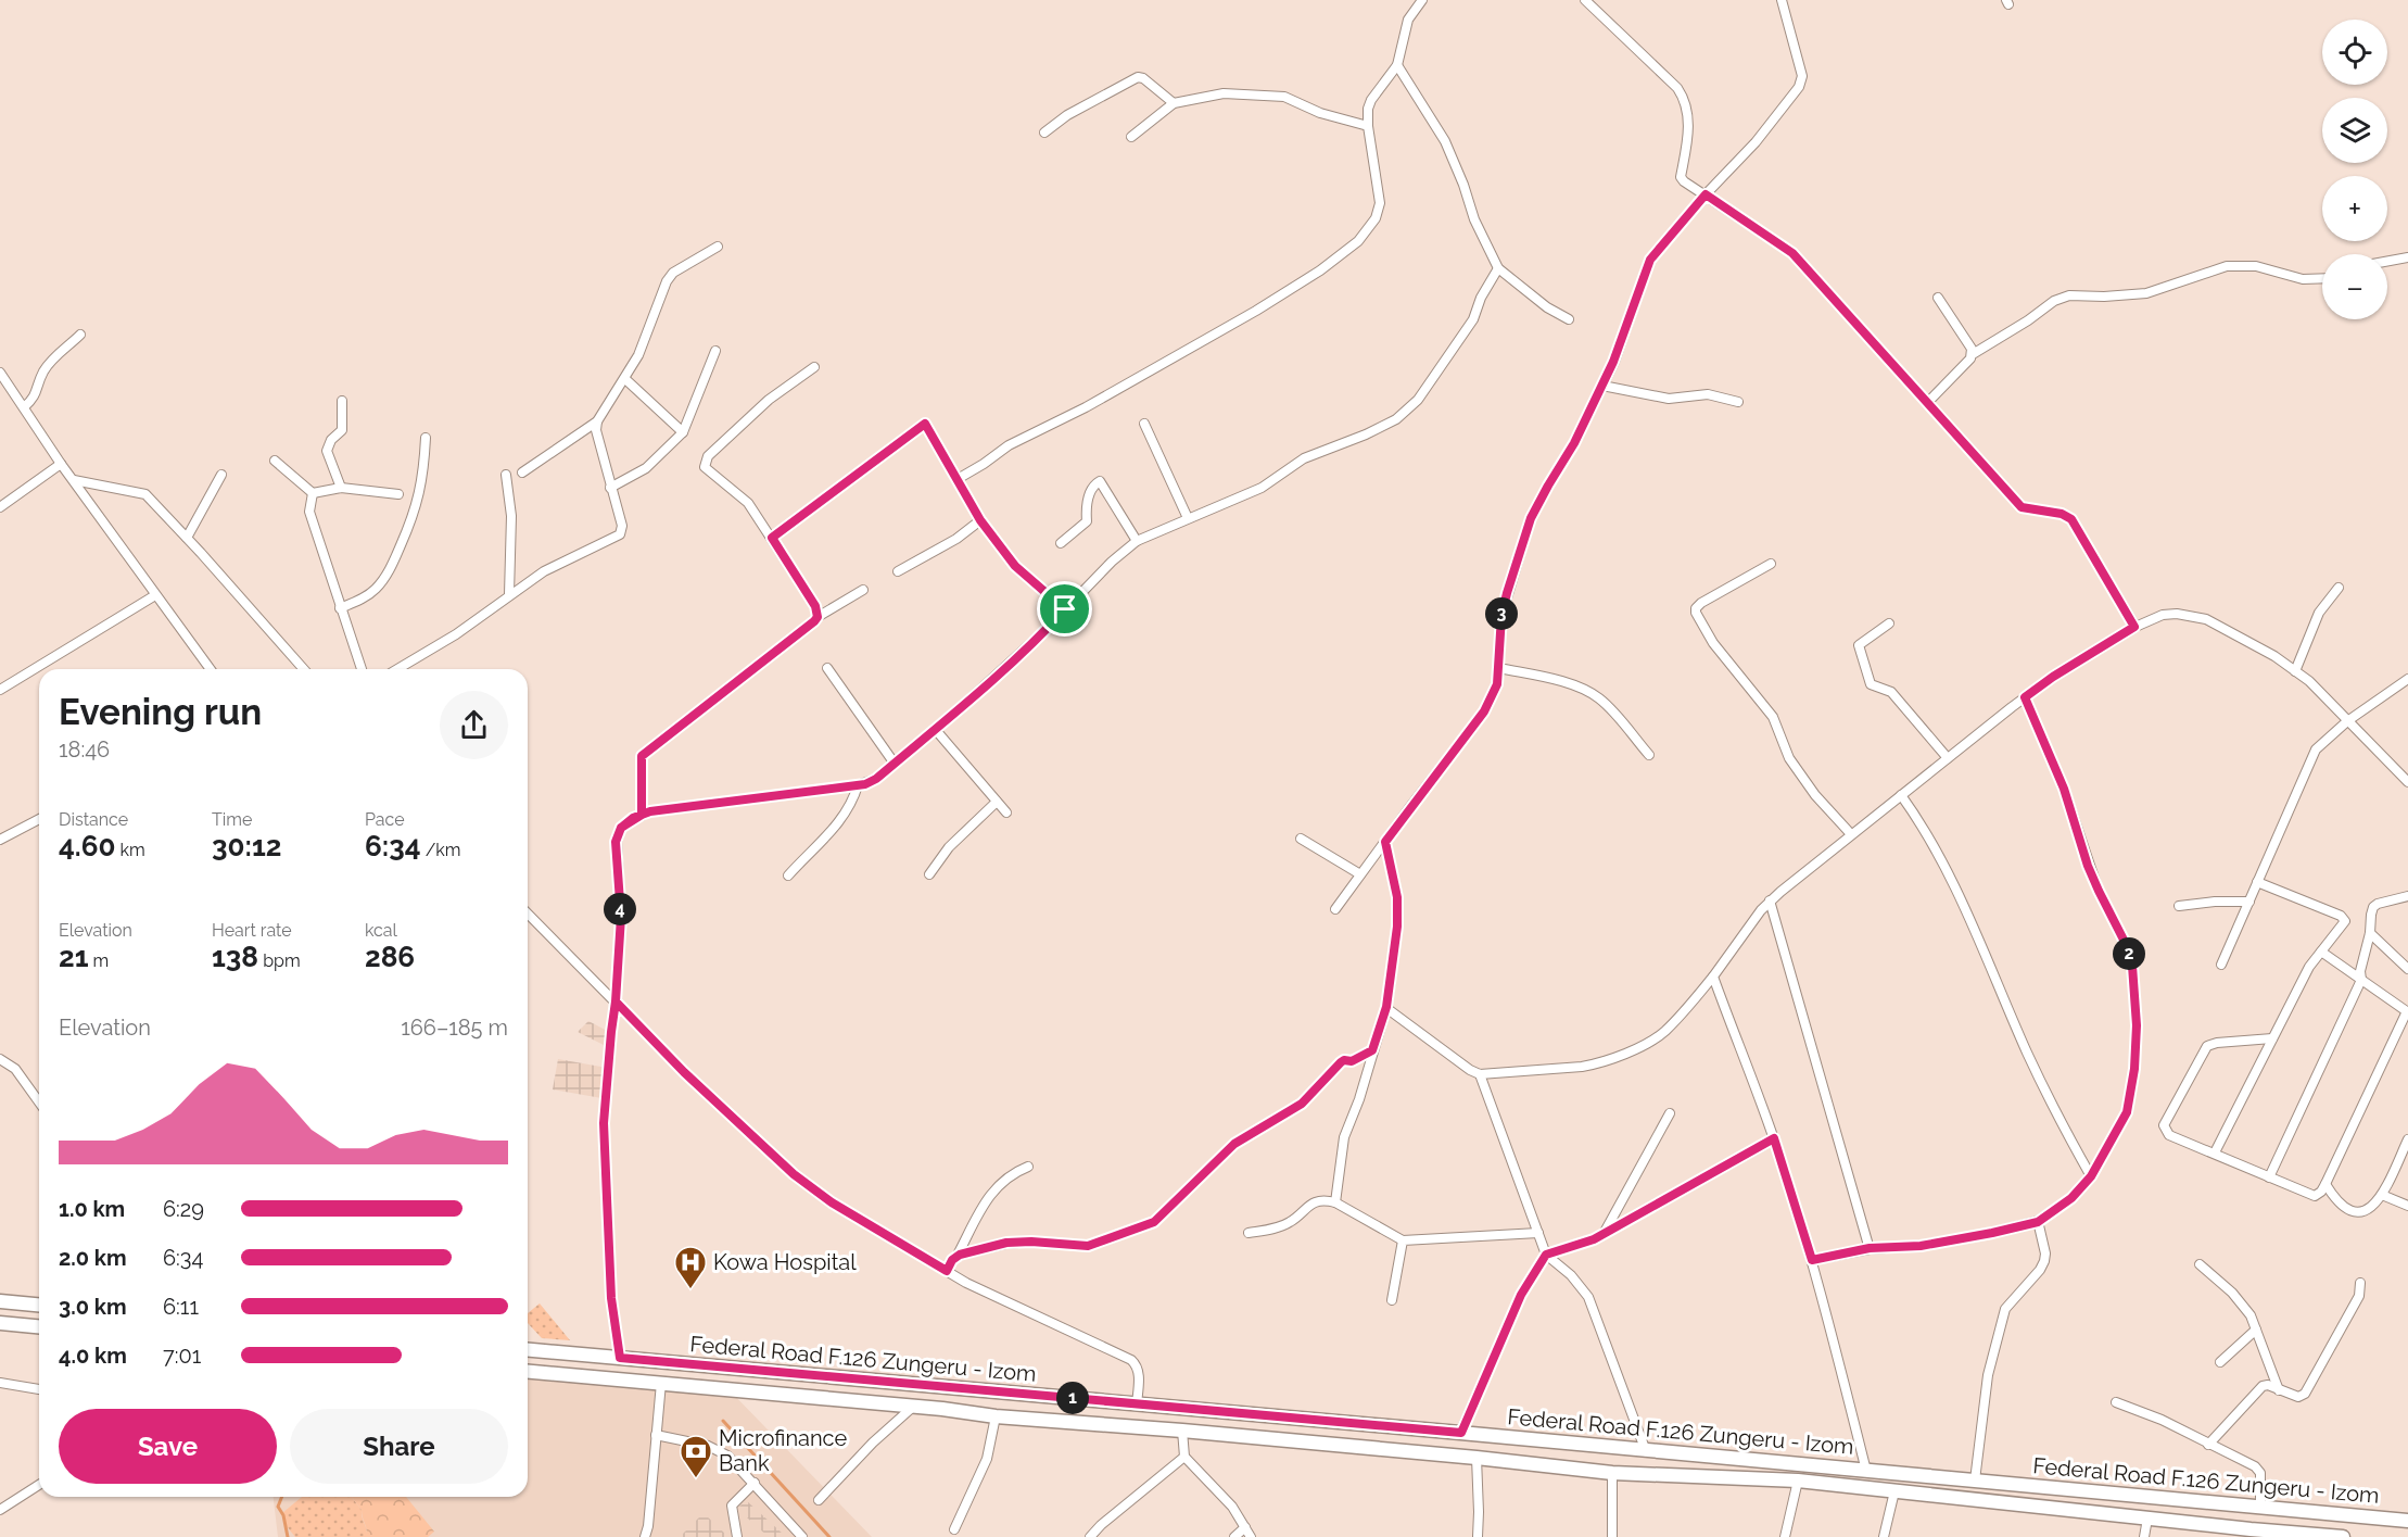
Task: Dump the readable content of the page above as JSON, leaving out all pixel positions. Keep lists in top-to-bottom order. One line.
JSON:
{"streets":{"main road":["Federal Road F.126 Zungeru - Izom"]},"places":{"hospital":["Kowa Hospital"],"bank":["Microfinance Bank"]},"page":{"map_buttons":["+","−"],"pins":["3","4","2","1"],"heading":["Evening run","18:46"],"stats":[["Distance","4.60 km"],["Time","30:12"],["Pace","6:34 /km"],["Elevation","21 m"],["Heart rate","138 bpm"],["kcal","286"]],"chart":["Elevation","166–185 m"],"list":[{"name":"1.0 km","note":"6:29"},{"name":"2.0 km","note":"6:34"},{"name":"3.0 km","note":"6:11"},{"name":"4.0 km","note":"7:01"}],"buttons":["Save","Share"]}}
